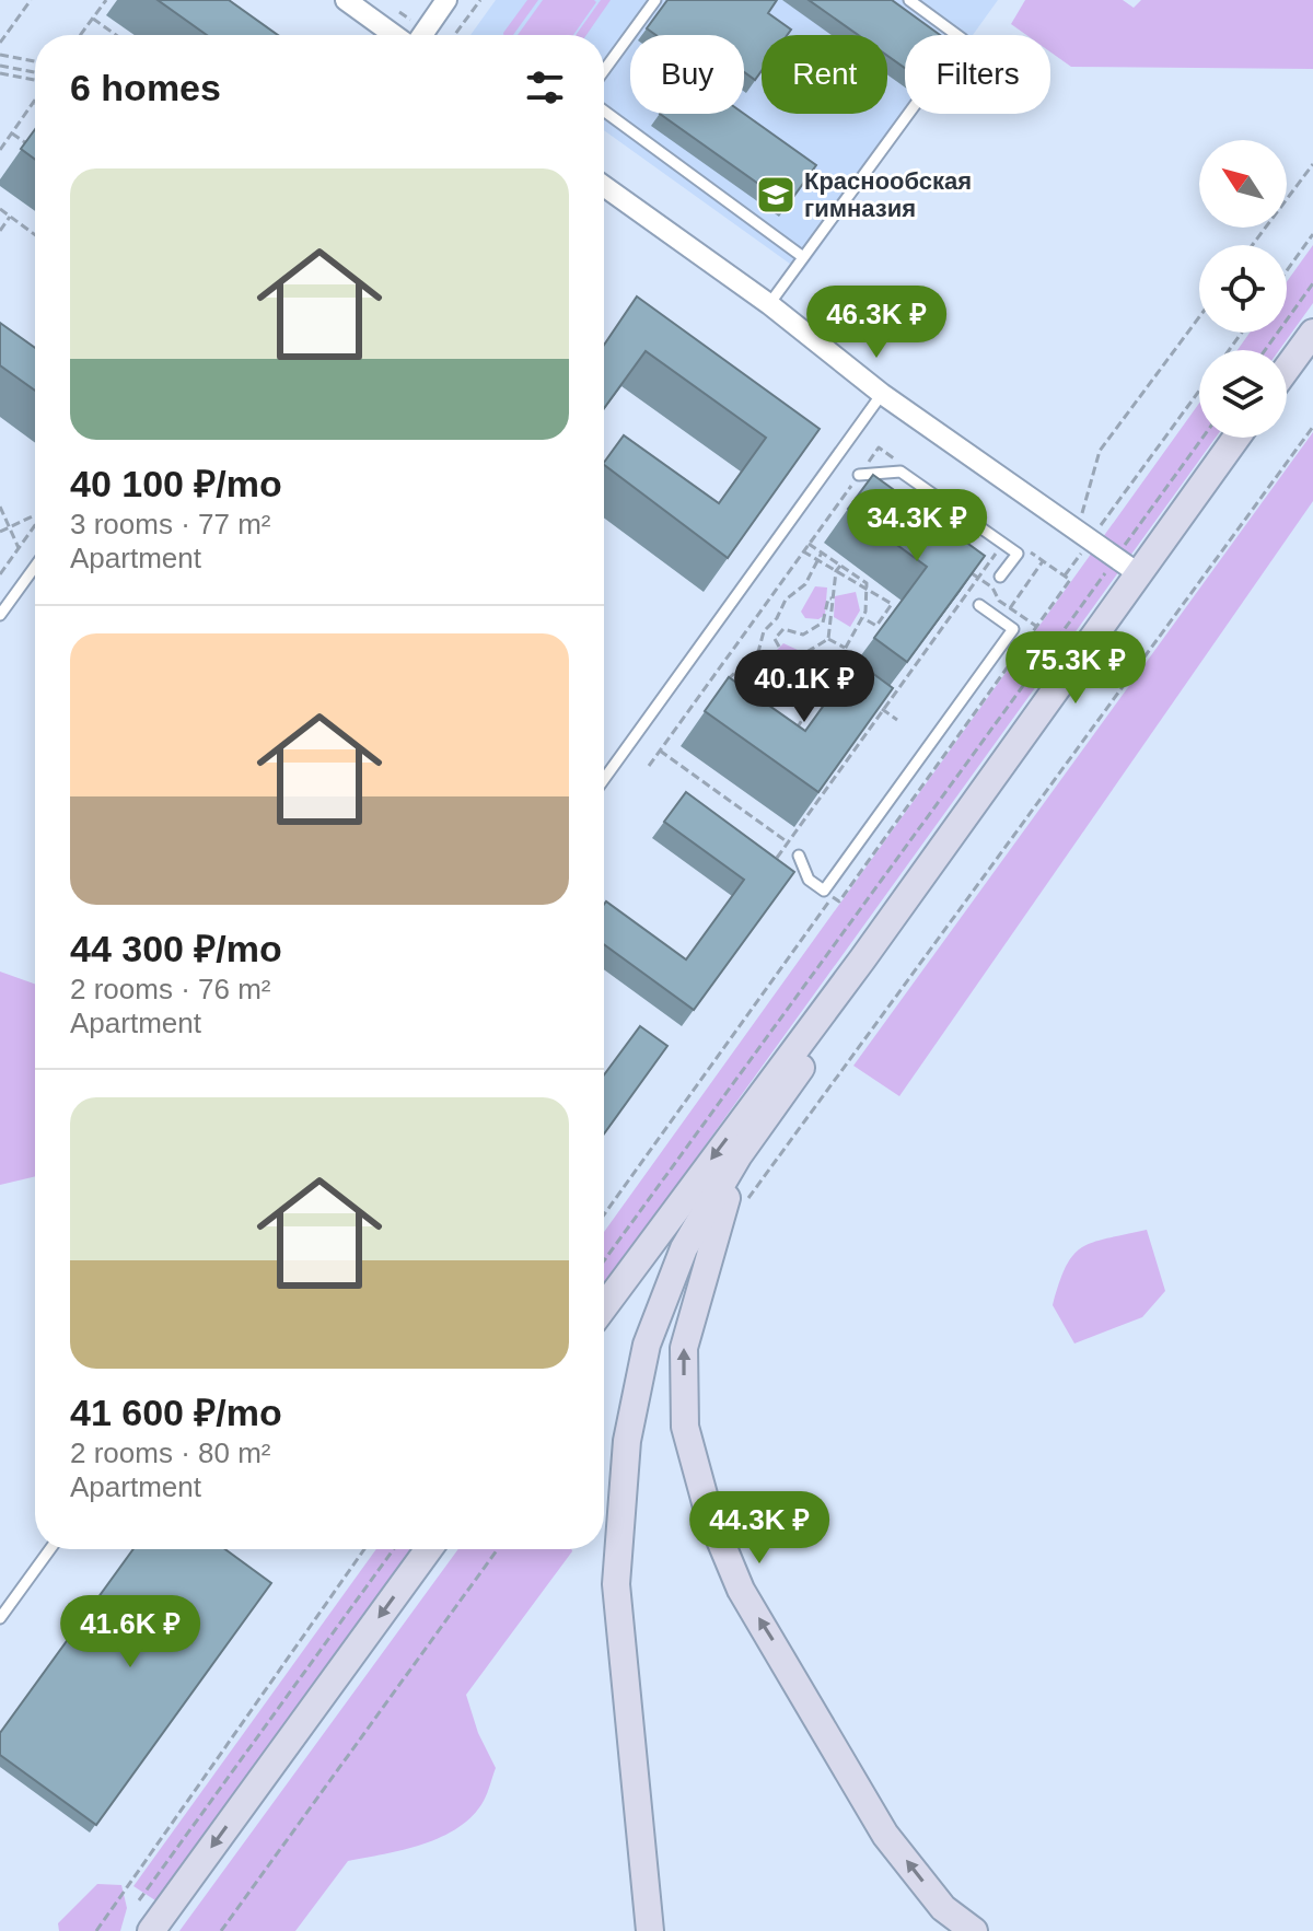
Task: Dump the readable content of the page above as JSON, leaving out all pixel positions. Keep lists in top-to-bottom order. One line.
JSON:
{"places":{"school or university":["Краснообская гимназия"]},"north":"top left","page":{"chip":["Buy","Rent","Filters"],"heading":"6 homes","list":[{"name":"40 100 ₽/mo","note":"3 rooms · 77 m² · Apartment"},{"name":"44 300 ₽/mo","note":"2 rooms · 76 m² · Apartment"},{"name":"41 600 ₽/mo","note":"2 rooms · 80 m² · Apartment"}],"price":["46.3K ₽","34.3K ₽","75.3K ₽","40.1K ₽","44.3K ₽","41.6K ₽"]}}
